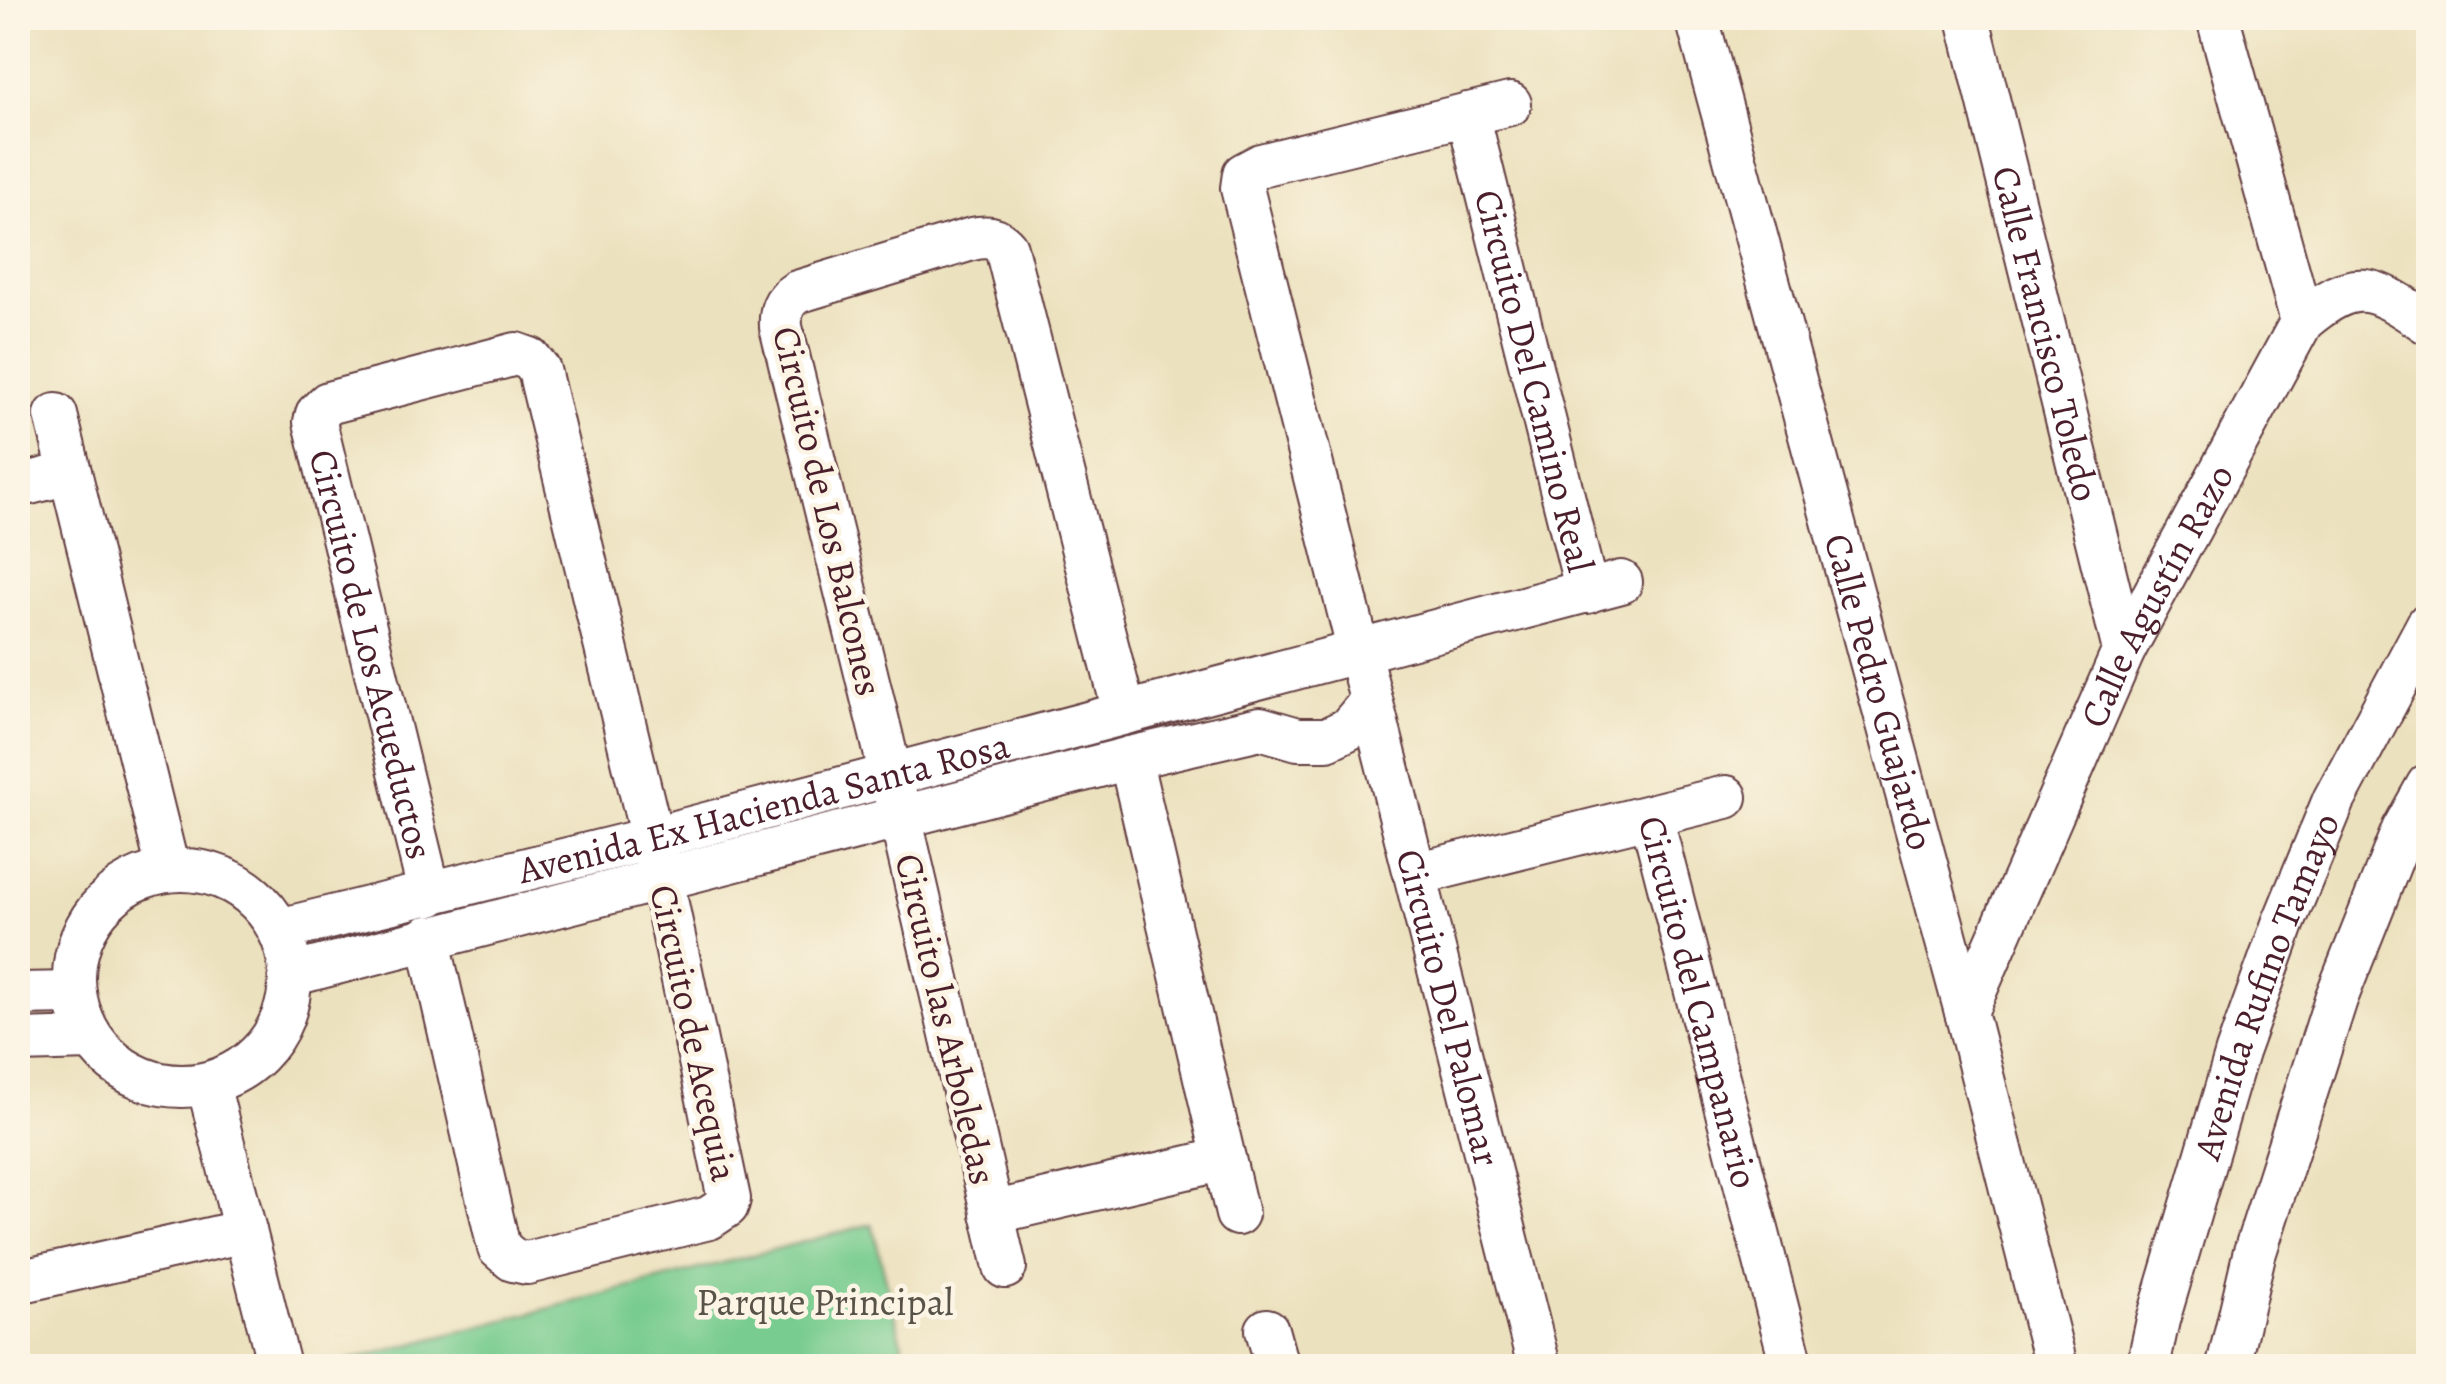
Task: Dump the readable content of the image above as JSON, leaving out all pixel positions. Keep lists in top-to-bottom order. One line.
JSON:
{"streets":{"street":["Calle Francisco Toledo","Circuito Del Camino Real","Circuito de Los Balcones","Calle Agustín Razo","Circuito de Los Acueductos","Calle Pedro Guajardo","Avenida Ex Hacienda Santa Rosa","Avenida Rufino Tamayo","Circuito Del Palomar","Circuito del Campanario","Circuito las Arboledas","Circuito de Acequia"]},"crossings":[["Calle Francisco Toledo","Calle Agustín Razo"],["Circuito Del Camino Real","Avenida Ex Hacienda Santa Rosa"],["Circuito Del Camino Real","Circuito Del Palomar"],["Circuito de Los Balcones","Avenida Ex Hacienda Santa Rosa"],["Circuito de Los Balcones","Circuito las Arboledas"],["Calle Agustín Razo","Calle Pedro Guajardo"],["Circuito de Los Acueductos","Avenida Ex Hacienda Santa Rosa"],["Circuito de Los Acueductos","Circuito de Acequia"],["Avenida Ex Hacienda Santa Rosa","Circuito Del Palomar"],["Avenida Ex Hacienda Santa Rosa","Circuito las Arboledas"],["Avenida Ex Hacienda Santa Rosa","Circuito de Acequia"],["Circuito Del Palomar","Circuito del Campanario"]],"parks":["Parque Principal"]}
